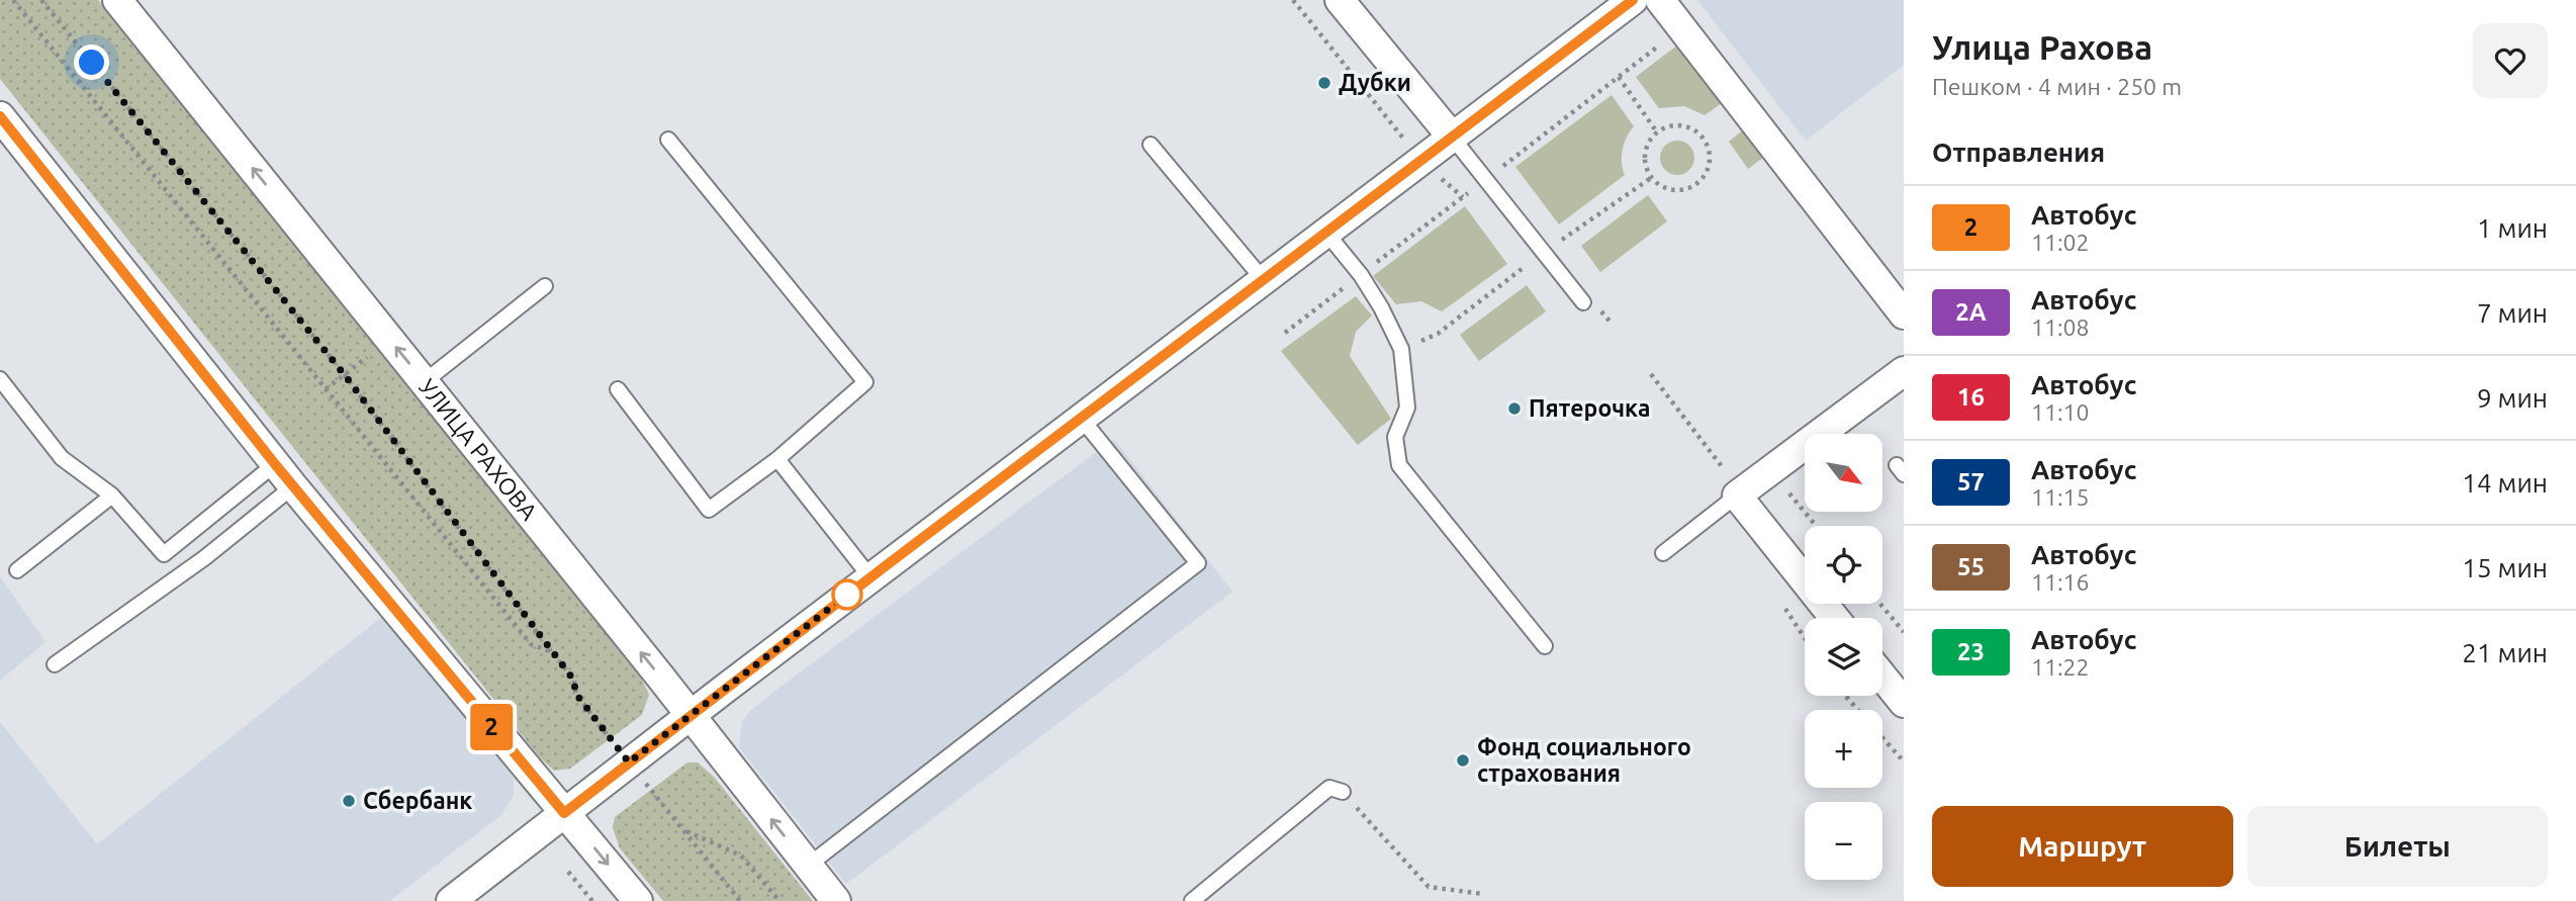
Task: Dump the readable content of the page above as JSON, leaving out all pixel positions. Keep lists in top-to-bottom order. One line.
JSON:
{"streets":{"street":["УЛИЦА РАХОВА"]},"places":["Дубки","Пятерочка","Фонд социального страхования","Сбербанк"],"lines":["bus line 2"],"north":"bottom right","page":{"on_map":"2","heading":[["Улица Рахова","Пешком · 4 мин · 250 m"],"Отправления"],"list":[{"mark":"2","name":"Автобус","note":"11:02","value":"1 мин"},{"mark":"2А","name":"Автобус","note":"11:08","value":"7 мин"},{"mark":"16","name":"Автобус","note":"11:10","value":"9 мин"},{"mark":"57","name":"Автобус","note":"11:15","value":"14 мин"},{"mark":"55","name":"Автобус","note":"11:16","value":"15 мин"},{"mark":"23","name":"Автобус","note":"11:22","value":"21 мин"}],"map_buttons":["+","−"],"buttons":["Маршрут","Билеты"]}}
